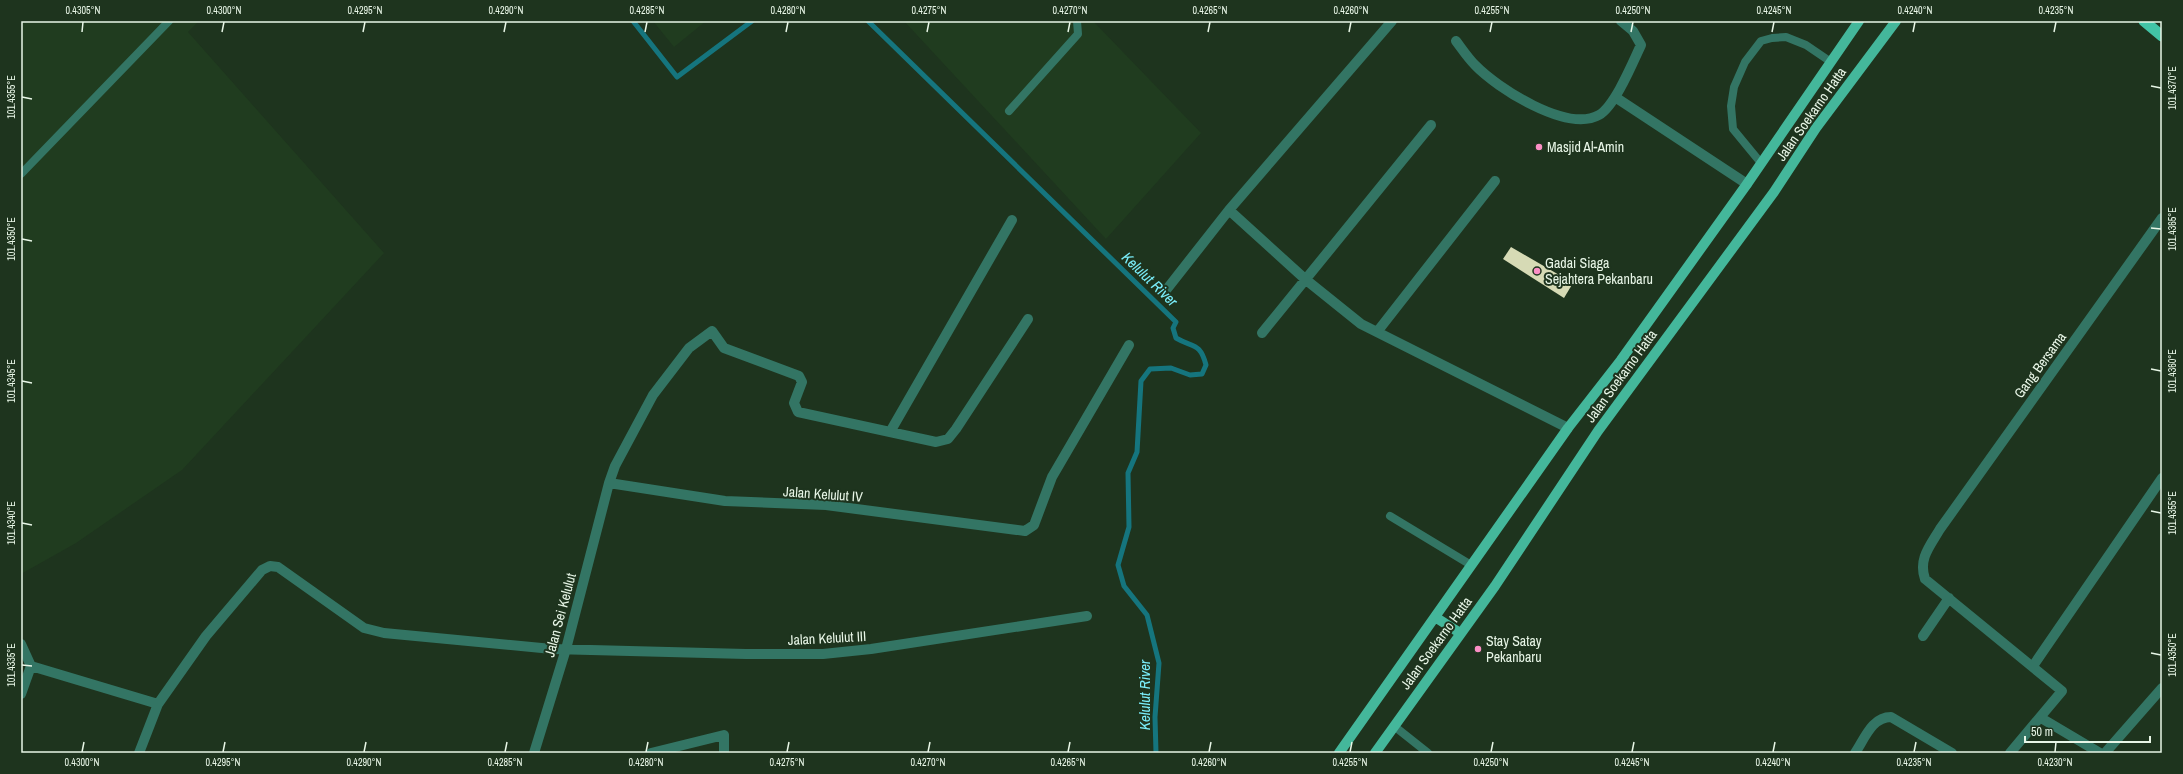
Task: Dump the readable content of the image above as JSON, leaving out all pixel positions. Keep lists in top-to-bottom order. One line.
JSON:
{"streets":{"main road":["Jalan Soekarno Hatta"],"street":["Gang Bersama","Jalan Kelulut IV","Jalan Sei Kelulut","Jalan Kelulut III"]},"crossings":[["Jalan Kelulut IV","Jalan Sei Kelulut"],["Jalan Sei Kelulut","Jalan Kelulut III"]],"water":["Kelulut River"],"places":["Masjid Al-Amin","Gadai Siaga Sejahtera Pekanbaru","Stay Satay Pekanbaru"],"scale_bar":"50 m","coordinates":["0.4305°N","0.4300°N","0.4295°N","0.4290°N","0.4285°N","0.4280°N","0.4275°N","0.4270°N","0.4265°N","0.4260°N","0.4255°N","0.4250°N","0.4245°N","0.4240°N","0.4235°N","101.4370°E","101.4355°E","101.4365°E","101.4350°E","101.4360°E","101.4345°E","101.4340°E","101.4335°E","0.4230°N"]}
